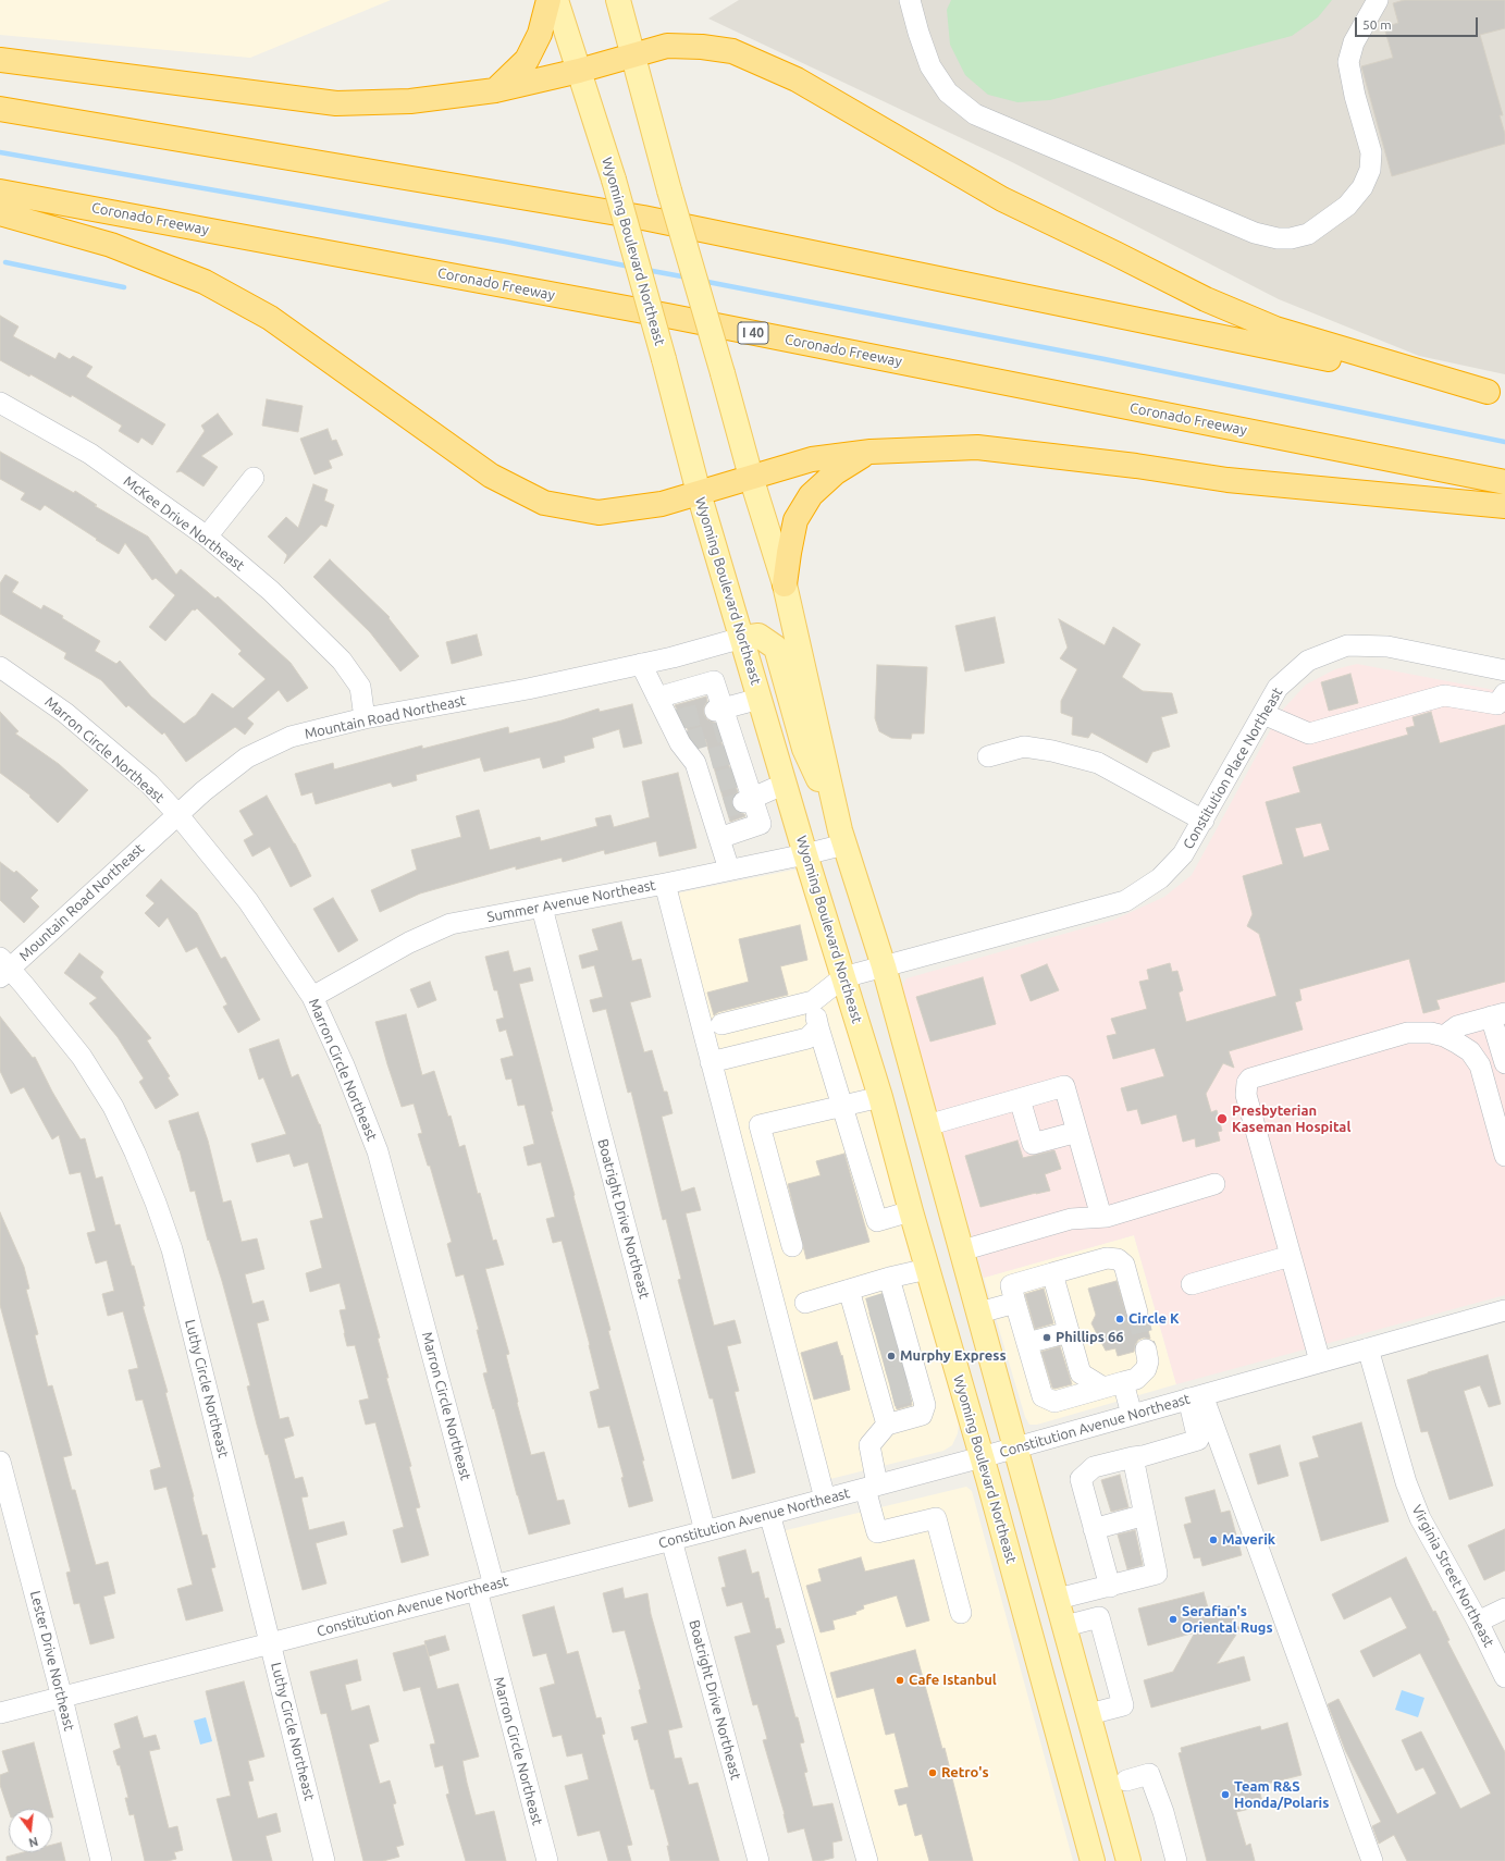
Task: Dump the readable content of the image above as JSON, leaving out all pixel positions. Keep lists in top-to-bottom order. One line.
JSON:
{"streets":{"highway":["Coronado Freeway","I 40"],"main road":["Wyoming Boulevard Northeast"],"street":["McKee Drive Northeast","Mountain Road Northeast","Marron Circle Northeast","Constitution Place Northeast","Summer Avenue Northeast","Boatright Drive Northeast","Luthy Circle Northeast","Constitution Avenue Northeast","Virginia Street Northeast","Lester Drive Northeast"]},"crossings":[["Wyoming Boulevard Northeast","Mountain Road Northeast"],["Wyoming Boulevard Northeast","Constitution Place Northeast"],["Wyoming Boulevard Northeast","Summer Avenue Northeast"],["Wyoming Boulevard Northeast","Constitution Avenue Northeast"],["McKee Drive Northeast","Mountain Road Northeast"],["Mountain Road Northeast","Marron Circle Northeast"],["Mountain Road Northeast","Luthy Circle Northeast"],["Marron Circle Northeast","Summer Avenue Northeast"],["Marron Circle Northeast","Constitution Avenue Northeast"],["Summer Avenue Northeast","Boatright Drive Northeast"],["Boatright Drive Northeast","Constitution Avenue Northeast"],["Luthy Circle Northeast","Constitution Avenue Northeast"],["Constitution Avenue Northeast","Virginia Street Northeast"],["Constitution Avenue Northeast","Lester Drive Northeast"]],"places":["Presbyterian Kaseman Hospital","Circle K","Phillips 66","Murphy Express","Maverik","Serafian's Oriental Rugs","Cafe Istanbul","Retro's","Team R&S Honda/Polaris"],"scale_bar":"50 m","north":"bottom"}
